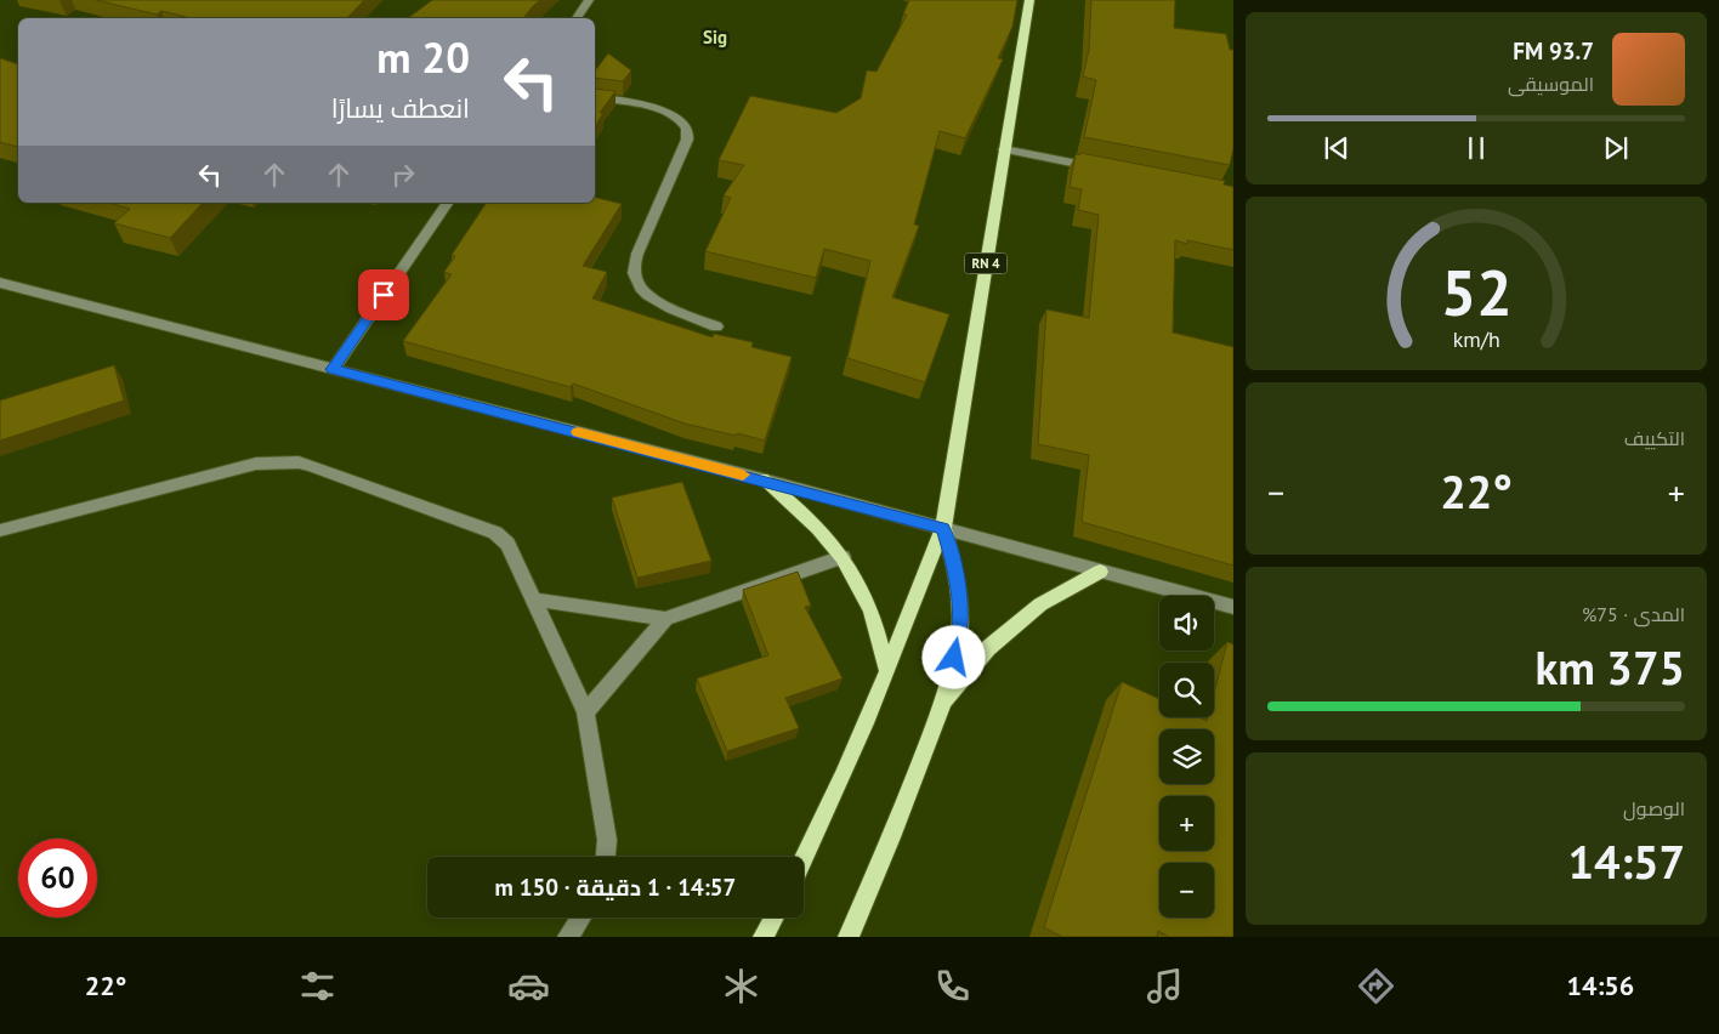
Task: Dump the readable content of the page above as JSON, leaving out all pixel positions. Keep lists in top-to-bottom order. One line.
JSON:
{"streets":{"main road":["RN 4"]},"districts":["Sig"],"page":{"turn":["20 m","انعطف يسارًا"],"song":["93.7 FM","الموسيقى"],"tile":["التكييف",["المدى · 75%","375 km"],["الوصول","14:57"]],"heat":["−","22°","+"],"map_buttons":["+","−"],"limit":"60","trip":"14:57 · 1 دقيقة · 150 m","tabs":["14:56","22°"],"gauge":["52","km/h"]}}
